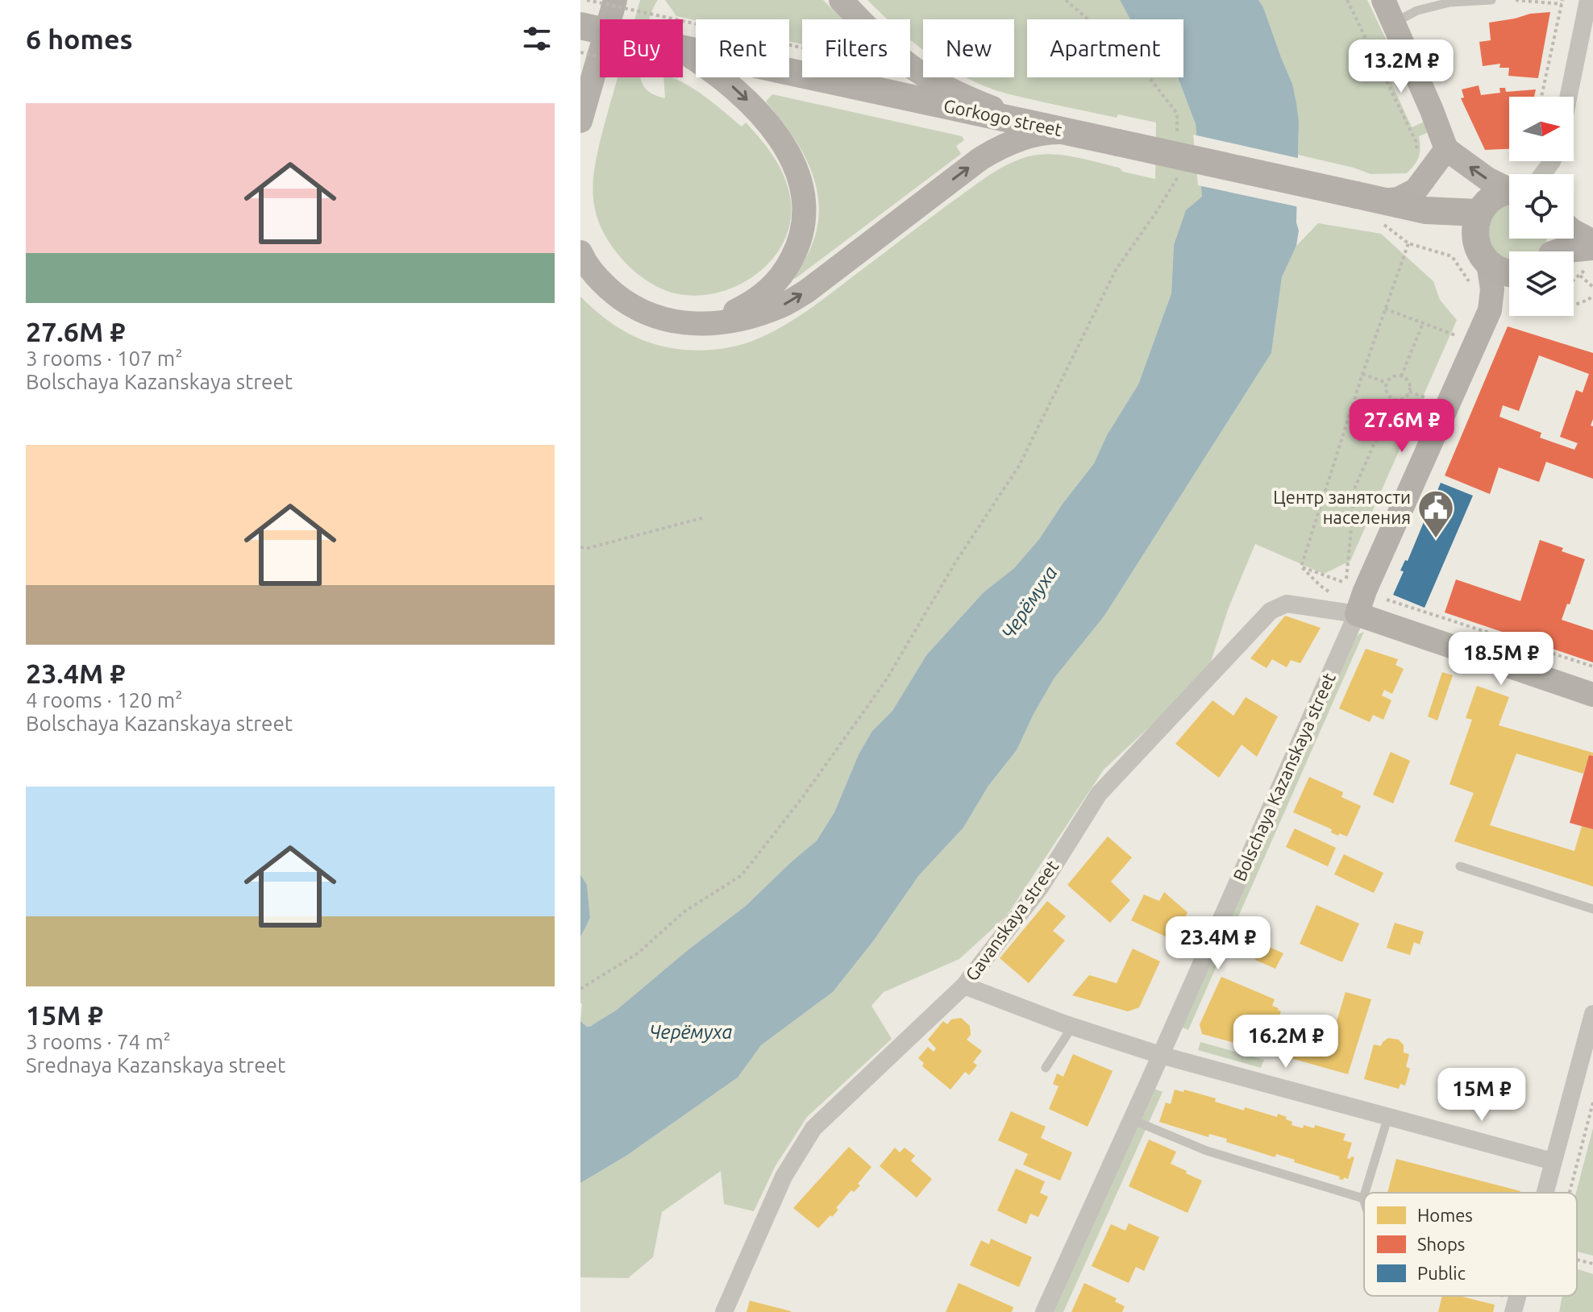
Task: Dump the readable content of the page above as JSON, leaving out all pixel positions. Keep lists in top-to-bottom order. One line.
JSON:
{"streets":{"main road":["Gorkogo street","Bolschaya Kazanskaya street"],"street":["Gavanskaya street"]},"crossings":[["Bolschaya Kazanskaya street","Gavanskaya street"]],"water":["Черёмуха"],"places":{"public building":["Центр занятости населения"]},"legend":["Homes","Shops","Public"],"north":"right","page":{"heading":"6 homes","chip":["Buy","Rent","Filters","New","Apartment"],"price":["13.2M ₽","27.6M ₽","18.5M ₽","23.4M ₽","16.2M ₽","15M ₽"],"list":[{"name":"27.6M ₽","note":"3 rooms · 107 m² · Bolschaya Kazanskaya street"},{"name":"23.4M ₽","note":"4 rooms · 120 m² · Bolschaya Kazanskaya street"},{"name":"15M ₽","note":"3 rooms · 74 m² · Srednaya Kazanskaya street"}]}}
